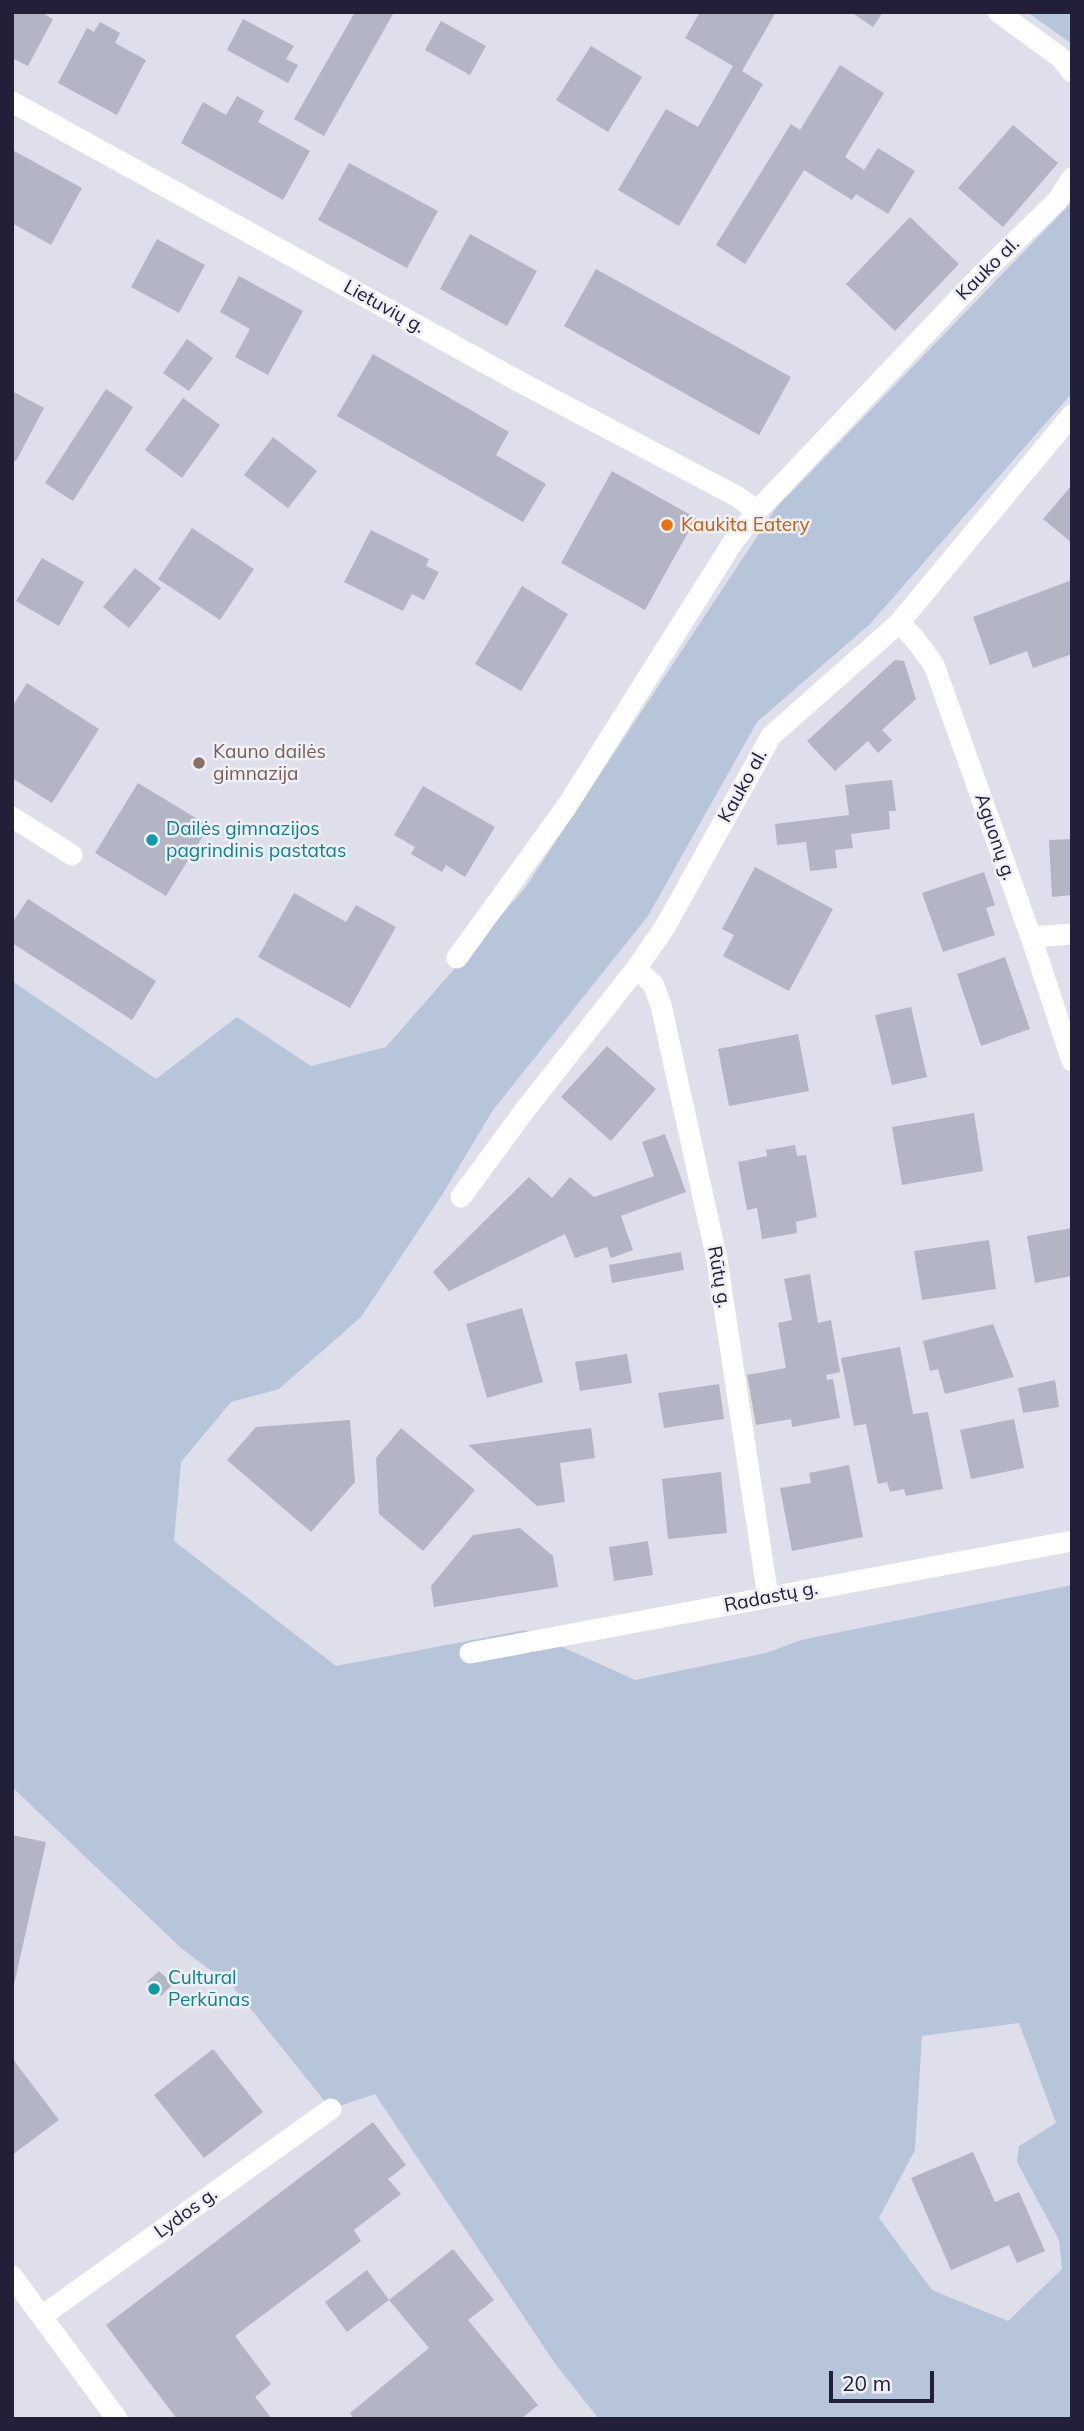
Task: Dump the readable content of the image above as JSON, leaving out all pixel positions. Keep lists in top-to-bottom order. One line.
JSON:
{"streets":{"street":["Kauko al.","Lietuvių g.","Aguonų g.","Rūtų g.","Radastų g.","Lydos g."]},"crossings":[["Kauko al.","Lietuvių g."],["Kauko al.","Aguonų g."],["Kauko al.","Rūtų g."],["Rūtų g.","Radastų g."]],"places":["Kaukita Eatery","Kauno dailės gimnazija","Dailės gimnazijos pagrindinis pastatas","Cultural Perkūnas"],"scale_bar":"20 m"}
